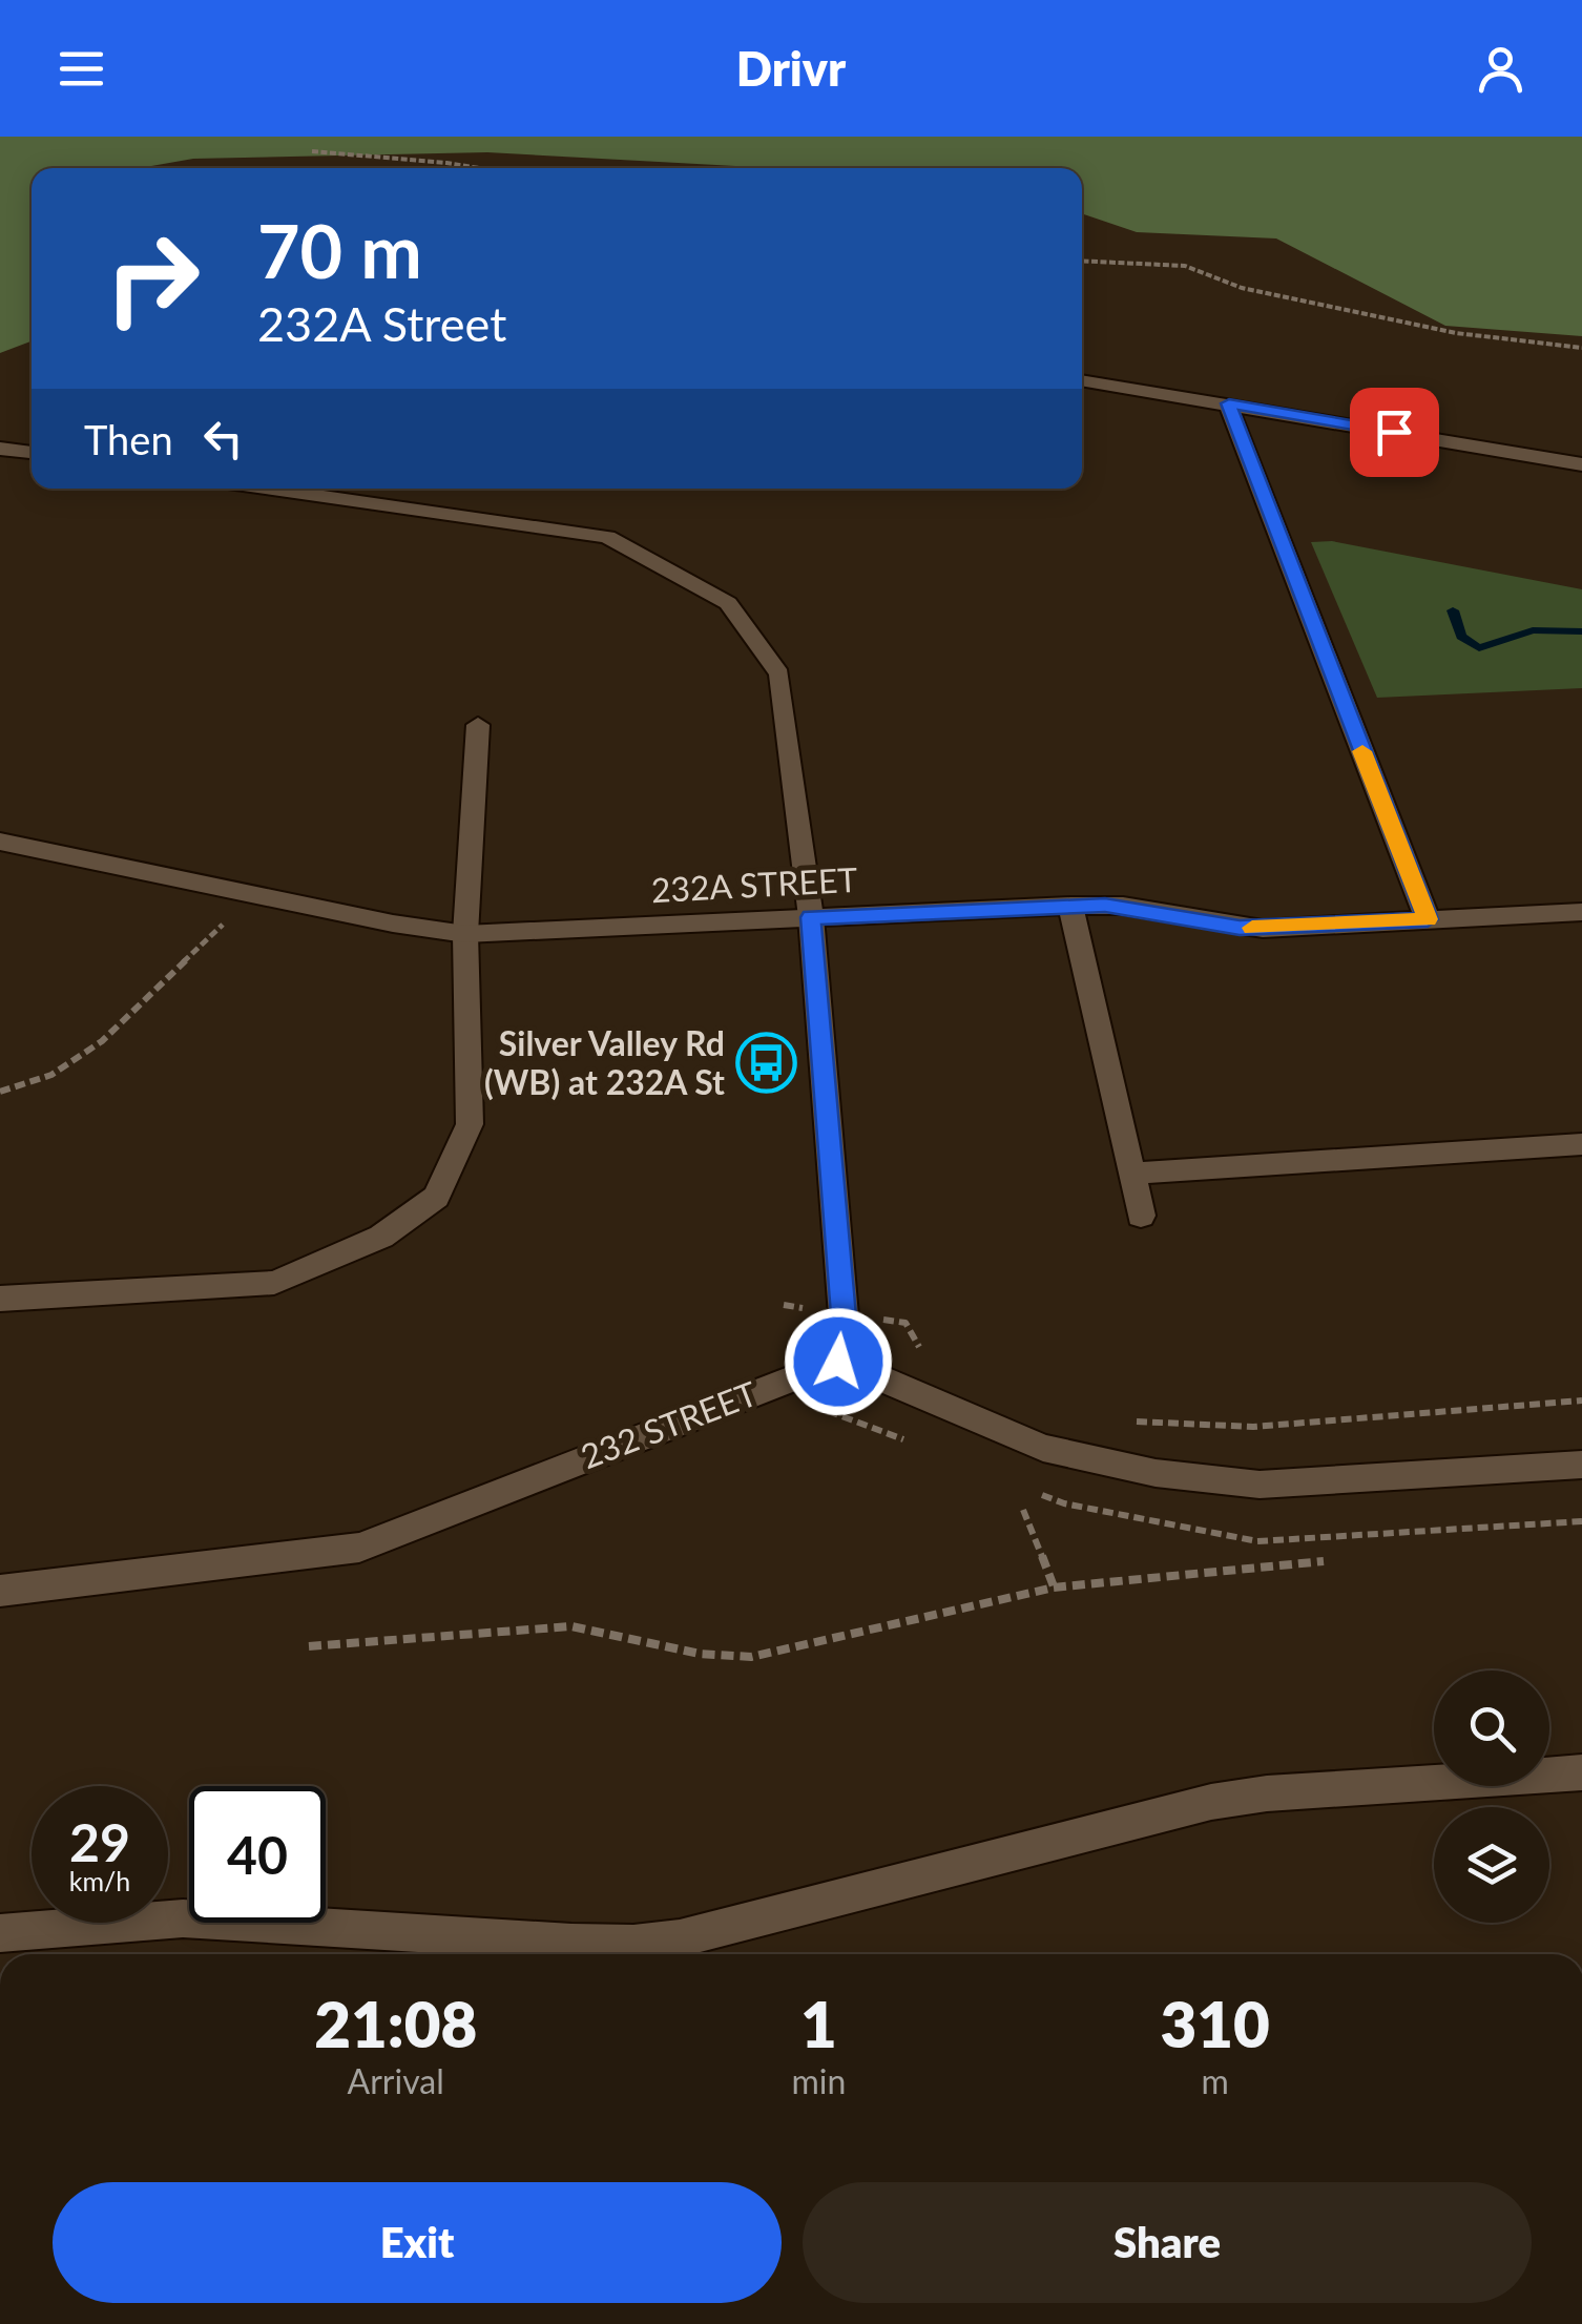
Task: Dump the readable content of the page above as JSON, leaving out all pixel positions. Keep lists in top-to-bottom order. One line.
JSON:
{"streets":{"street":["232A STREET","232 STREET"]},"places":{"bus stop":["Silver Valley Rd (WB) at 232A St"]},"page":{"header":"Drivr","turn":["70 m","232A Street"],"then":"Then","speed":"29 km/h","limit":"40","eta":["21:08","Arrival","1","min","310","m"],"buttons":["Exit","Share"]}}
